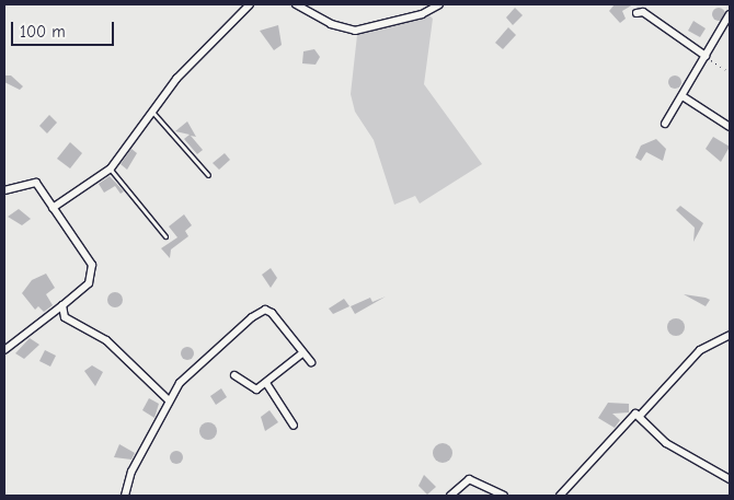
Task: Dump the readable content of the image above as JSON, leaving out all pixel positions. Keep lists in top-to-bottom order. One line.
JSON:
{"scale_bar":"100 m"}
